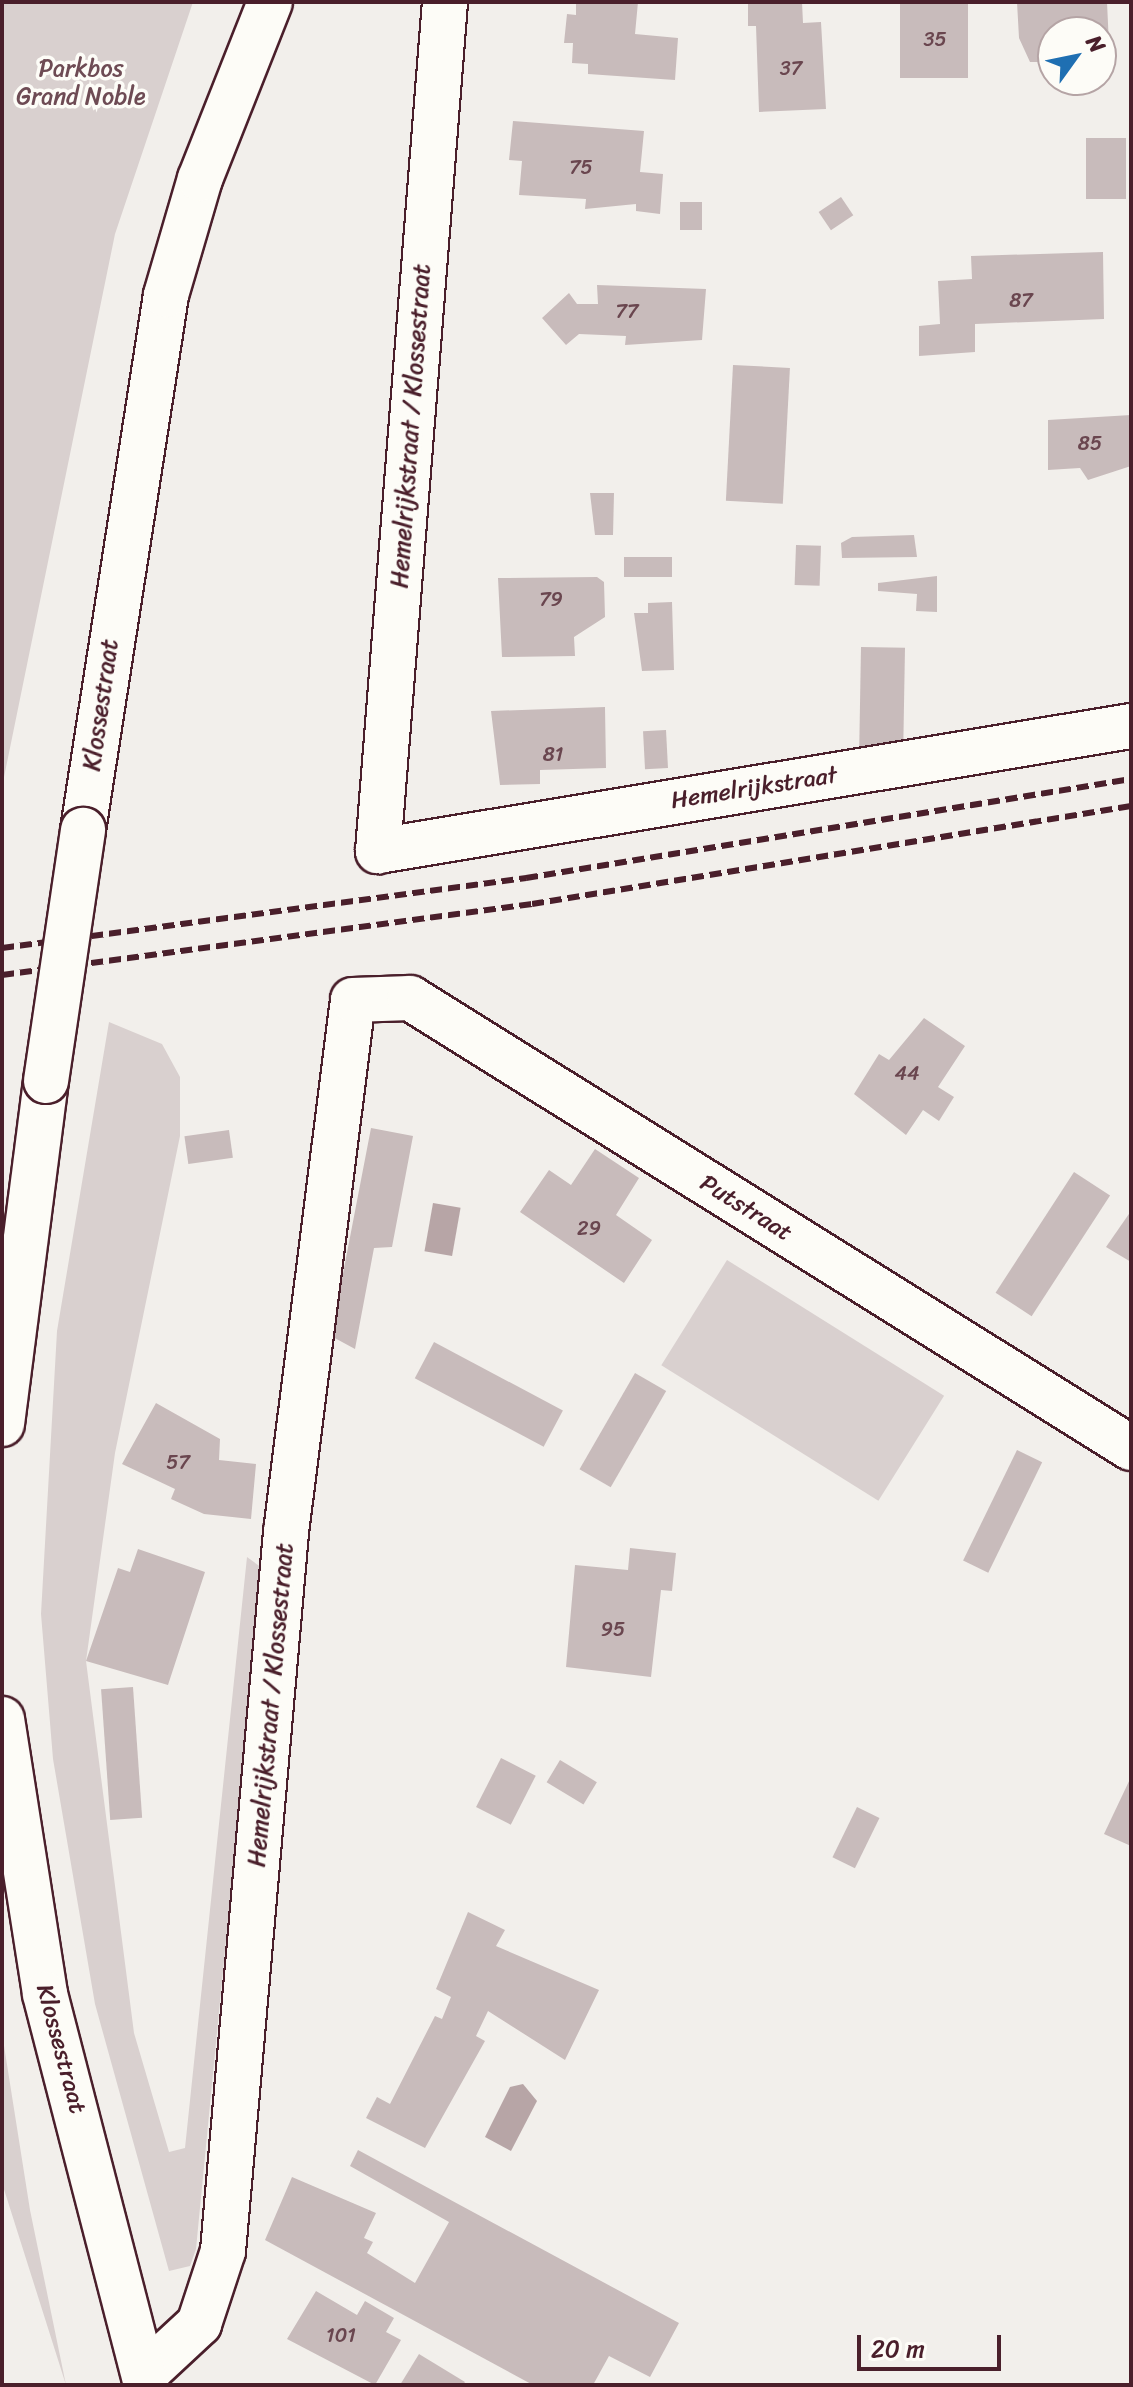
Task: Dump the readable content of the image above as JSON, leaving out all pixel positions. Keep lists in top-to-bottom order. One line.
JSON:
{"streets":{"street":["Hemelrijkstraat / Klossestraat","Klossestraat","Hemelrijkstraat","Putstraat"]},"crossings":[["Hemelrijkstraat / Klossestraat","Klossestraat"],["Hemelrijkstraat / Klossestraat","Hemelrijkstraat"],["Hemelrijkstraat / Klossestraat","Putstraat"]],"parks":["Parkbos Grand Noble"],"house_numbers":["35","37","75","87","77","85","79","81","44","29","57","95","101"],"scale_bar":"20 m","north":"top right"}
